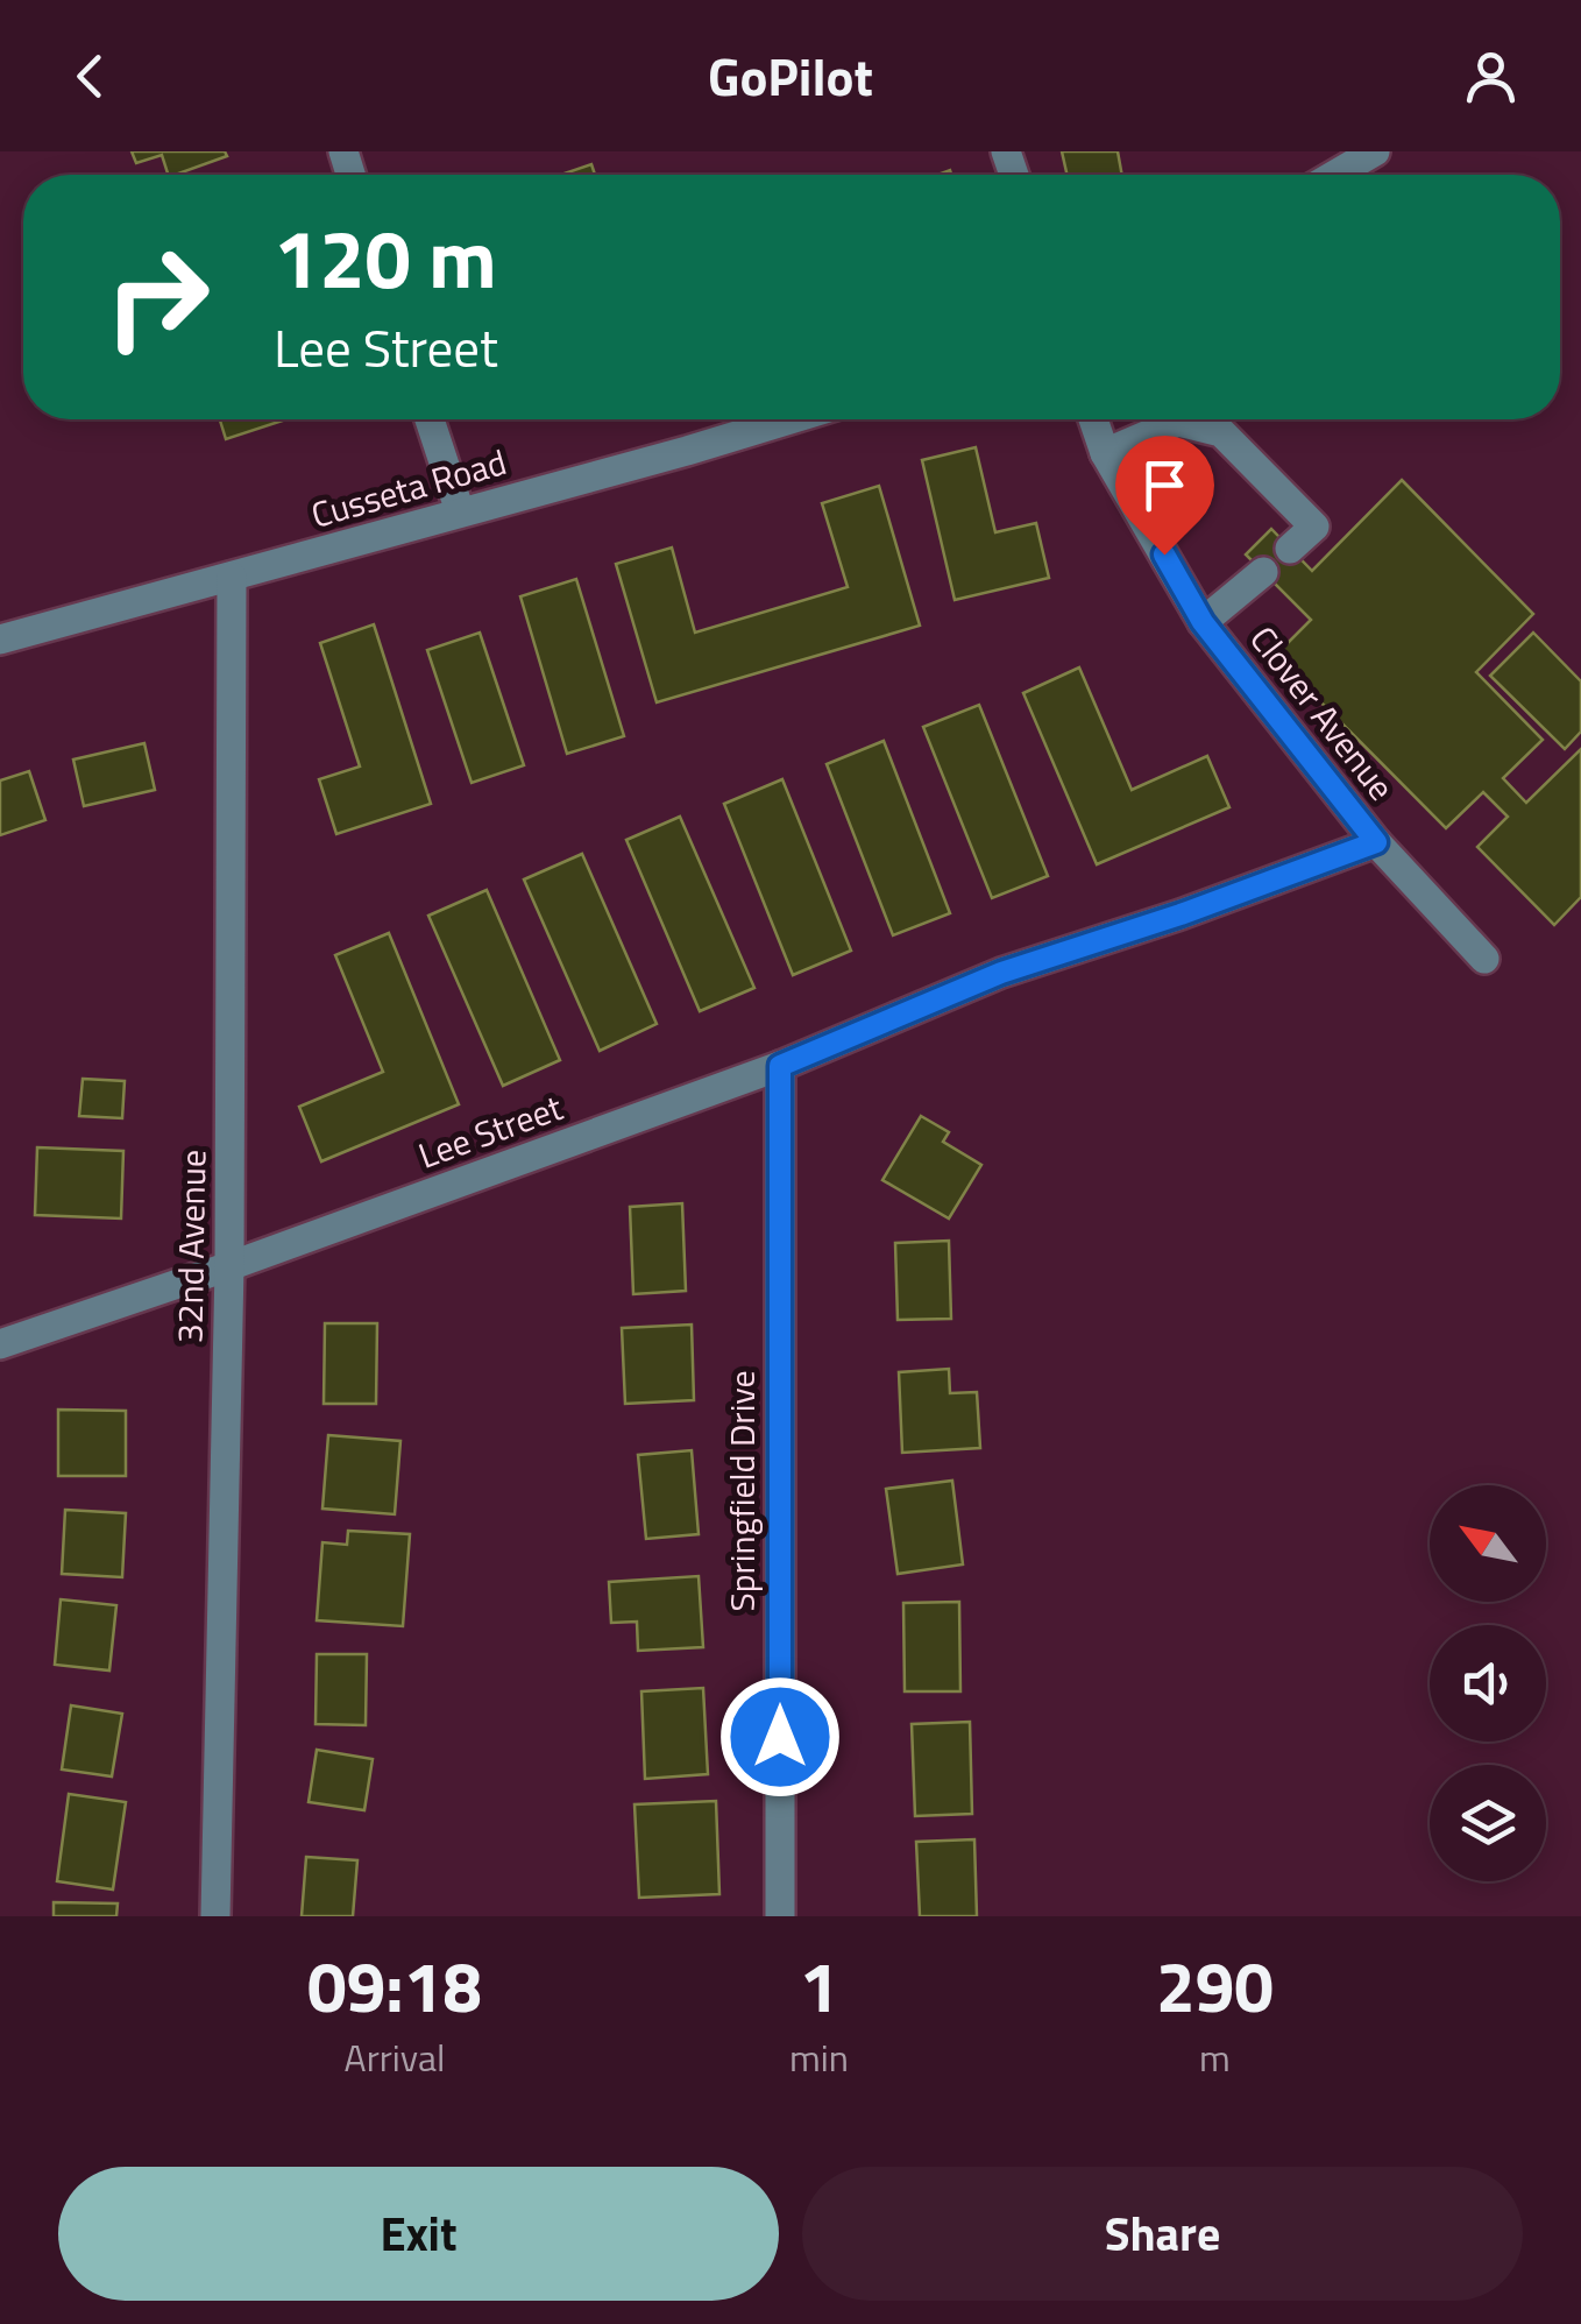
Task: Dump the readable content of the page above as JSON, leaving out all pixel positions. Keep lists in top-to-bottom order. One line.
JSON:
{"streets":{"street":["Cusseta Road","Clover Avenue","Lee Street","32nd Avenue","Springfield Drive"]},"crossings":[["Cusseta Road","32nd Avenue"],["Clover Avenue","Lee Street"],["Lee Street","32nd Avenue"],["Lee Street","Springfield Drive"]],"north":"top left","page":{"header":"GoPilot","turn":["120 m","Lee Street"],"eta":["09:18","Arrival","1","min","290","m"],"buttons":["Exit","Share"]}}
